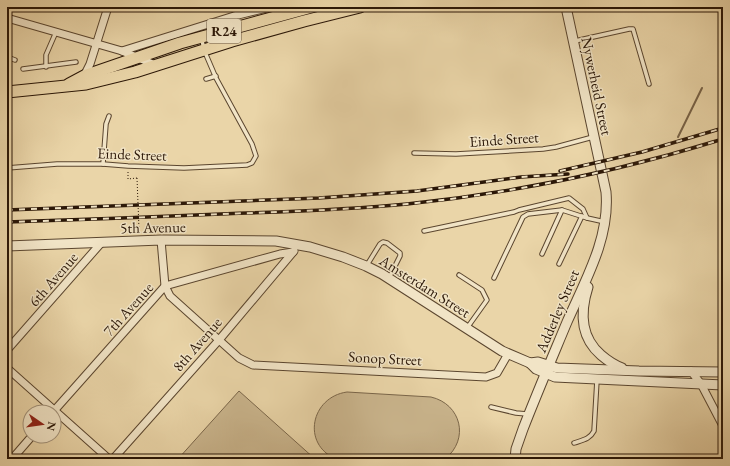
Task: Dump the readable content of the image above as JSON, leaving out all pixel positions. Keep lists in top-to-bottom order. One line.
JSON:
{"streets":{"main road":["R24"],"street":["Nywerheid Street","5th Avenue","6th Avenue","Amsterdam Street","7th Avenue","Adderley Street","8th Avenue","Sonop Street"],"lane":["Einde Street"]},"crossings":[["Nywerheid Street","Einde Street"],["Nywerheid Street","Adderley Street"],["5th Avenue","6th Avenue"],["5th Avenue","Amsterdam Street"],["5th Avenue","8th Avenue"],["Amsterdam Street","Adderley Street"],["Amsterdam Street","8th Avenue"],["Amsterdam Street","Sonop Street"],["7th Avenue","8th Avenue"],["8th Avenue","Sonop Street"]],"north":"right"}
